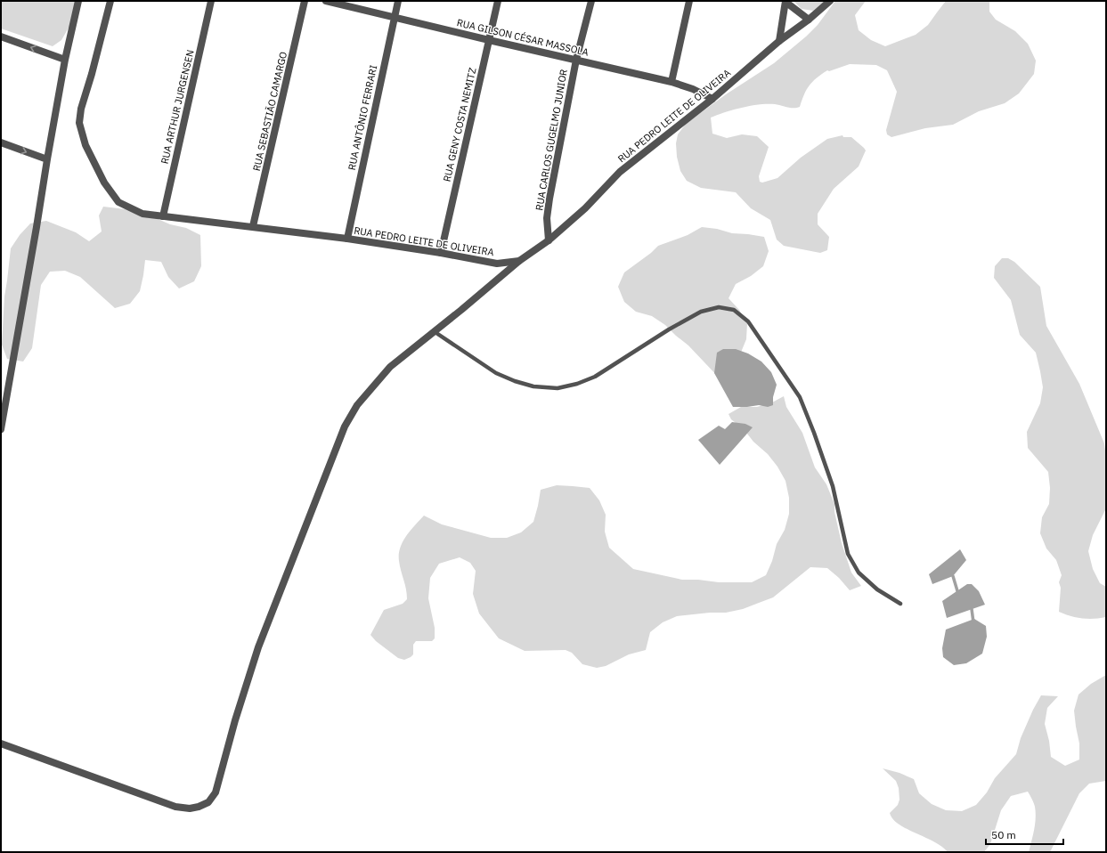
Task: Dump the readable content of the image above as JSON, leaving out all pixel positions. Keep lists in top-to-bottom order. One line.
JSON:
{"streets":{"street":["RUA GILSON CÉSAR MASSOLA","RUA ARTHUR JURGENSEN","RUA SEBASTIÃO CAMARGO","RUA PEDRO LEITE DE OLIVEIRA","RUA ANTÔNIO FERRARI","RUA GENY COSTA NEMITZ","RUA CARLOS GUGELMO JUNIOR"]},"crossings":[["RUA GILSON CÉSAR MASSOLA","RUA PEDRO LEITE DE OLIVEIRA"],["RUA GILSON CÉSAR MASSOLA","RUA ANTÔNIO FERRARI"],["RUA GILSON CÉSAR MASSOLA","RUA GENY COSTA NEMITZ"],["RUA GILSON CÉSAR MASSOLA","RUA CARLOS GUGELMO JUNIOR"],["RUA ARTHUR JURGENSEN","RUA PEDRO LEITE DE OLIVEIRA"],["RUA SEBASTIÃO CAMARGO","RUA PEDRO LEITE DE OLIVEIRA"],["RUA PEDRO LEITE DE OLIVEIRA","RUA ANTÔNIO FERRARI"],["RUA PEDRO LEITE DE OLIVEIRA","RUA GENY COSTA NEMITZ"],["RUA PEDRO LEITE DE OLIVEIRA","RUA CARLOS GUGELMO JUNIOR"]],"scale_bar":"50 m"}
